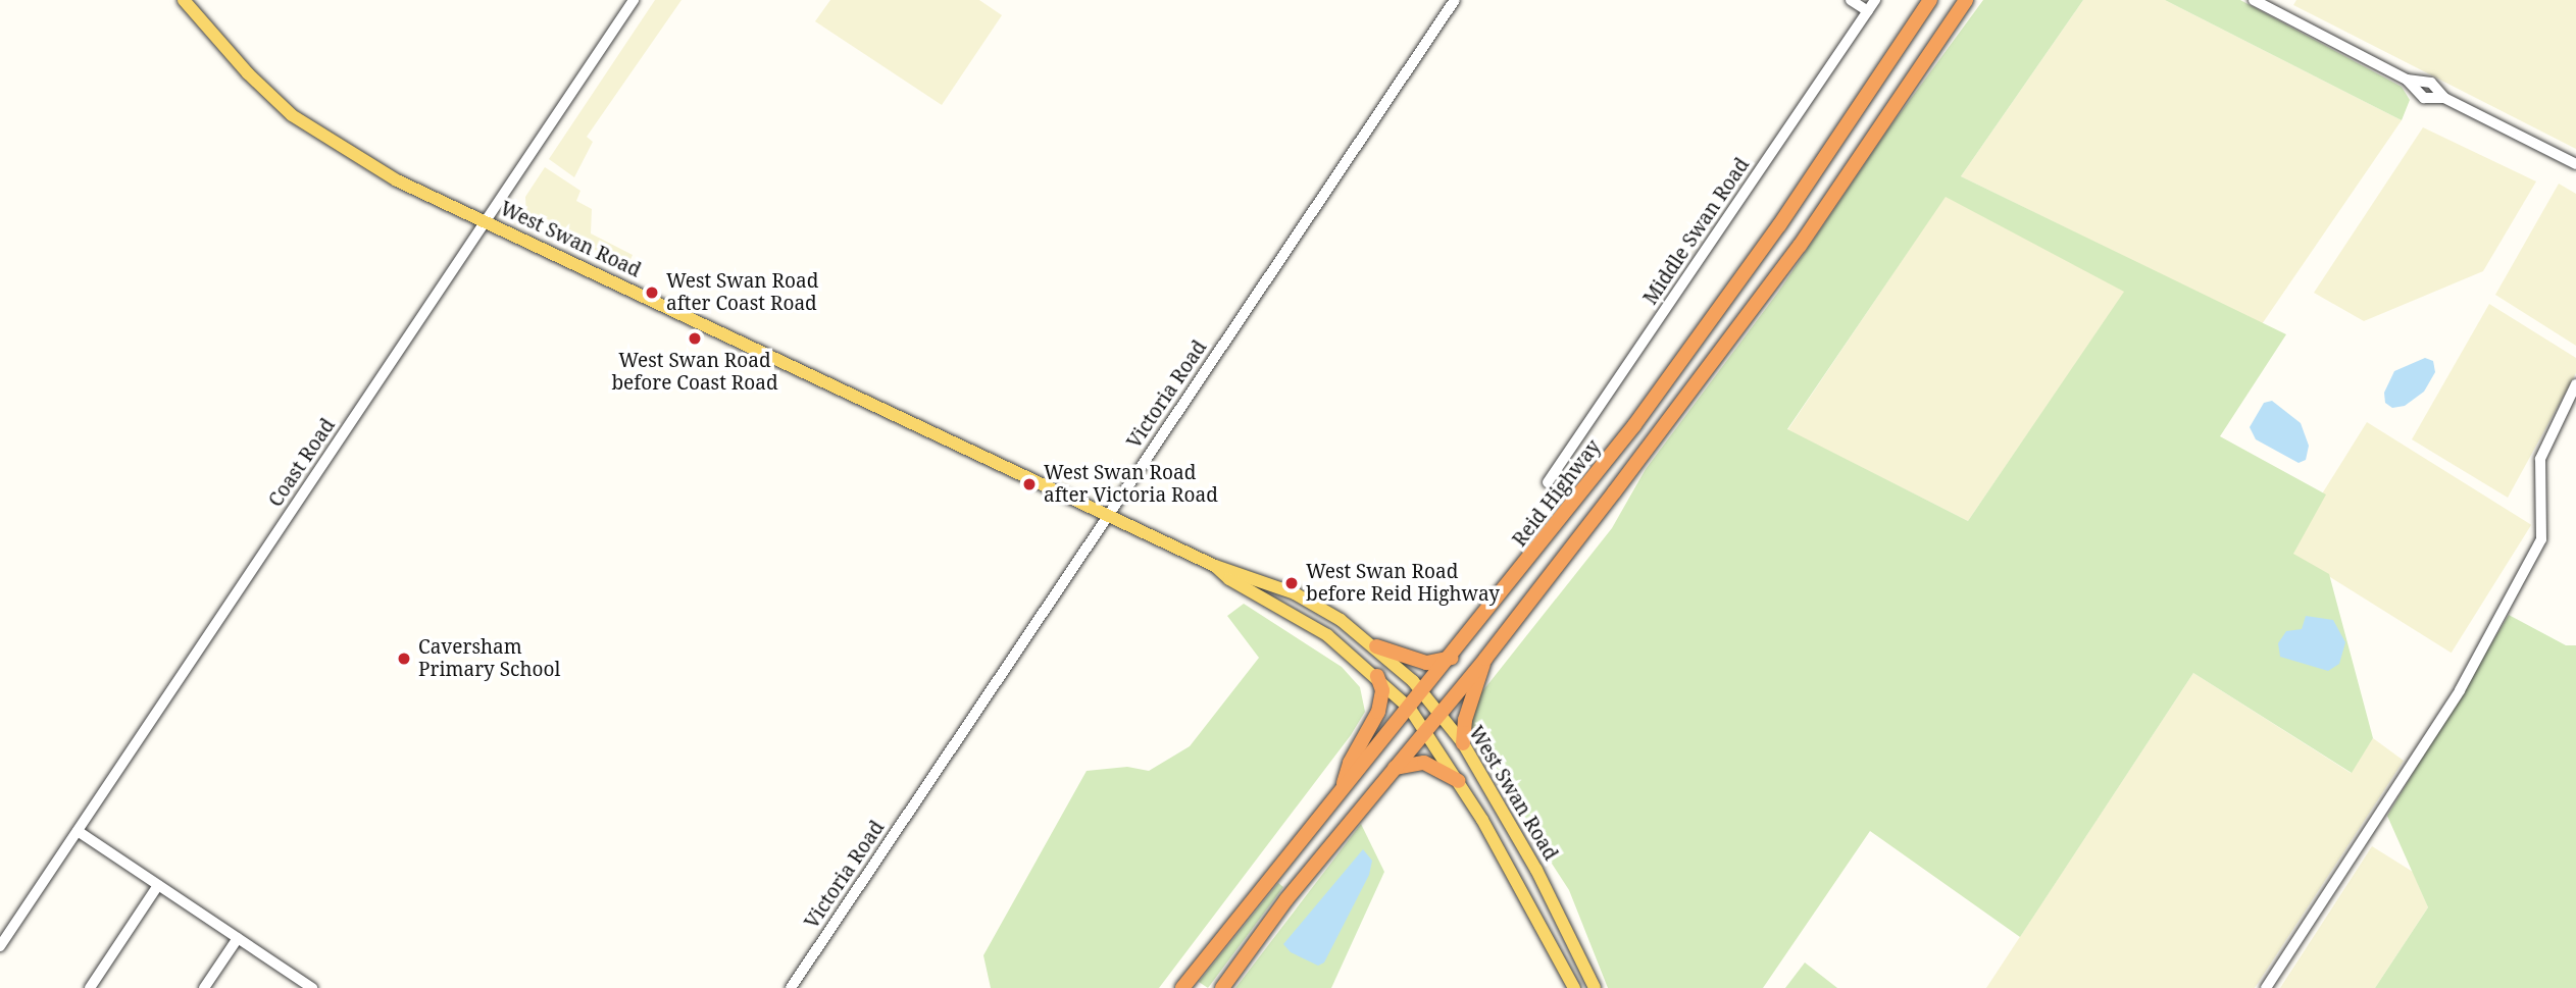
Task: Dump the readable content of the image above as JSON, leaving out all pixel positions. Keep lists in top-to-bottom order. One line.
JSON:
{"streets":{"highway":["Reid Highway"],"main road":["West Swan Road"],"street":["Middle Swan Road","Victoria Road","Coast Road"]},"crossings":[["West Swan Road","Victoria Road"],["West Swan Road","Coast Road"],["West Swan Road","Reid Highway"]],"places":["West Swan Road after Coast Road","West Swan Road before Coast Road","West Swan Road after Victoria Road","West Swan Road before Reid Highway","Caversham Primary School"]}
